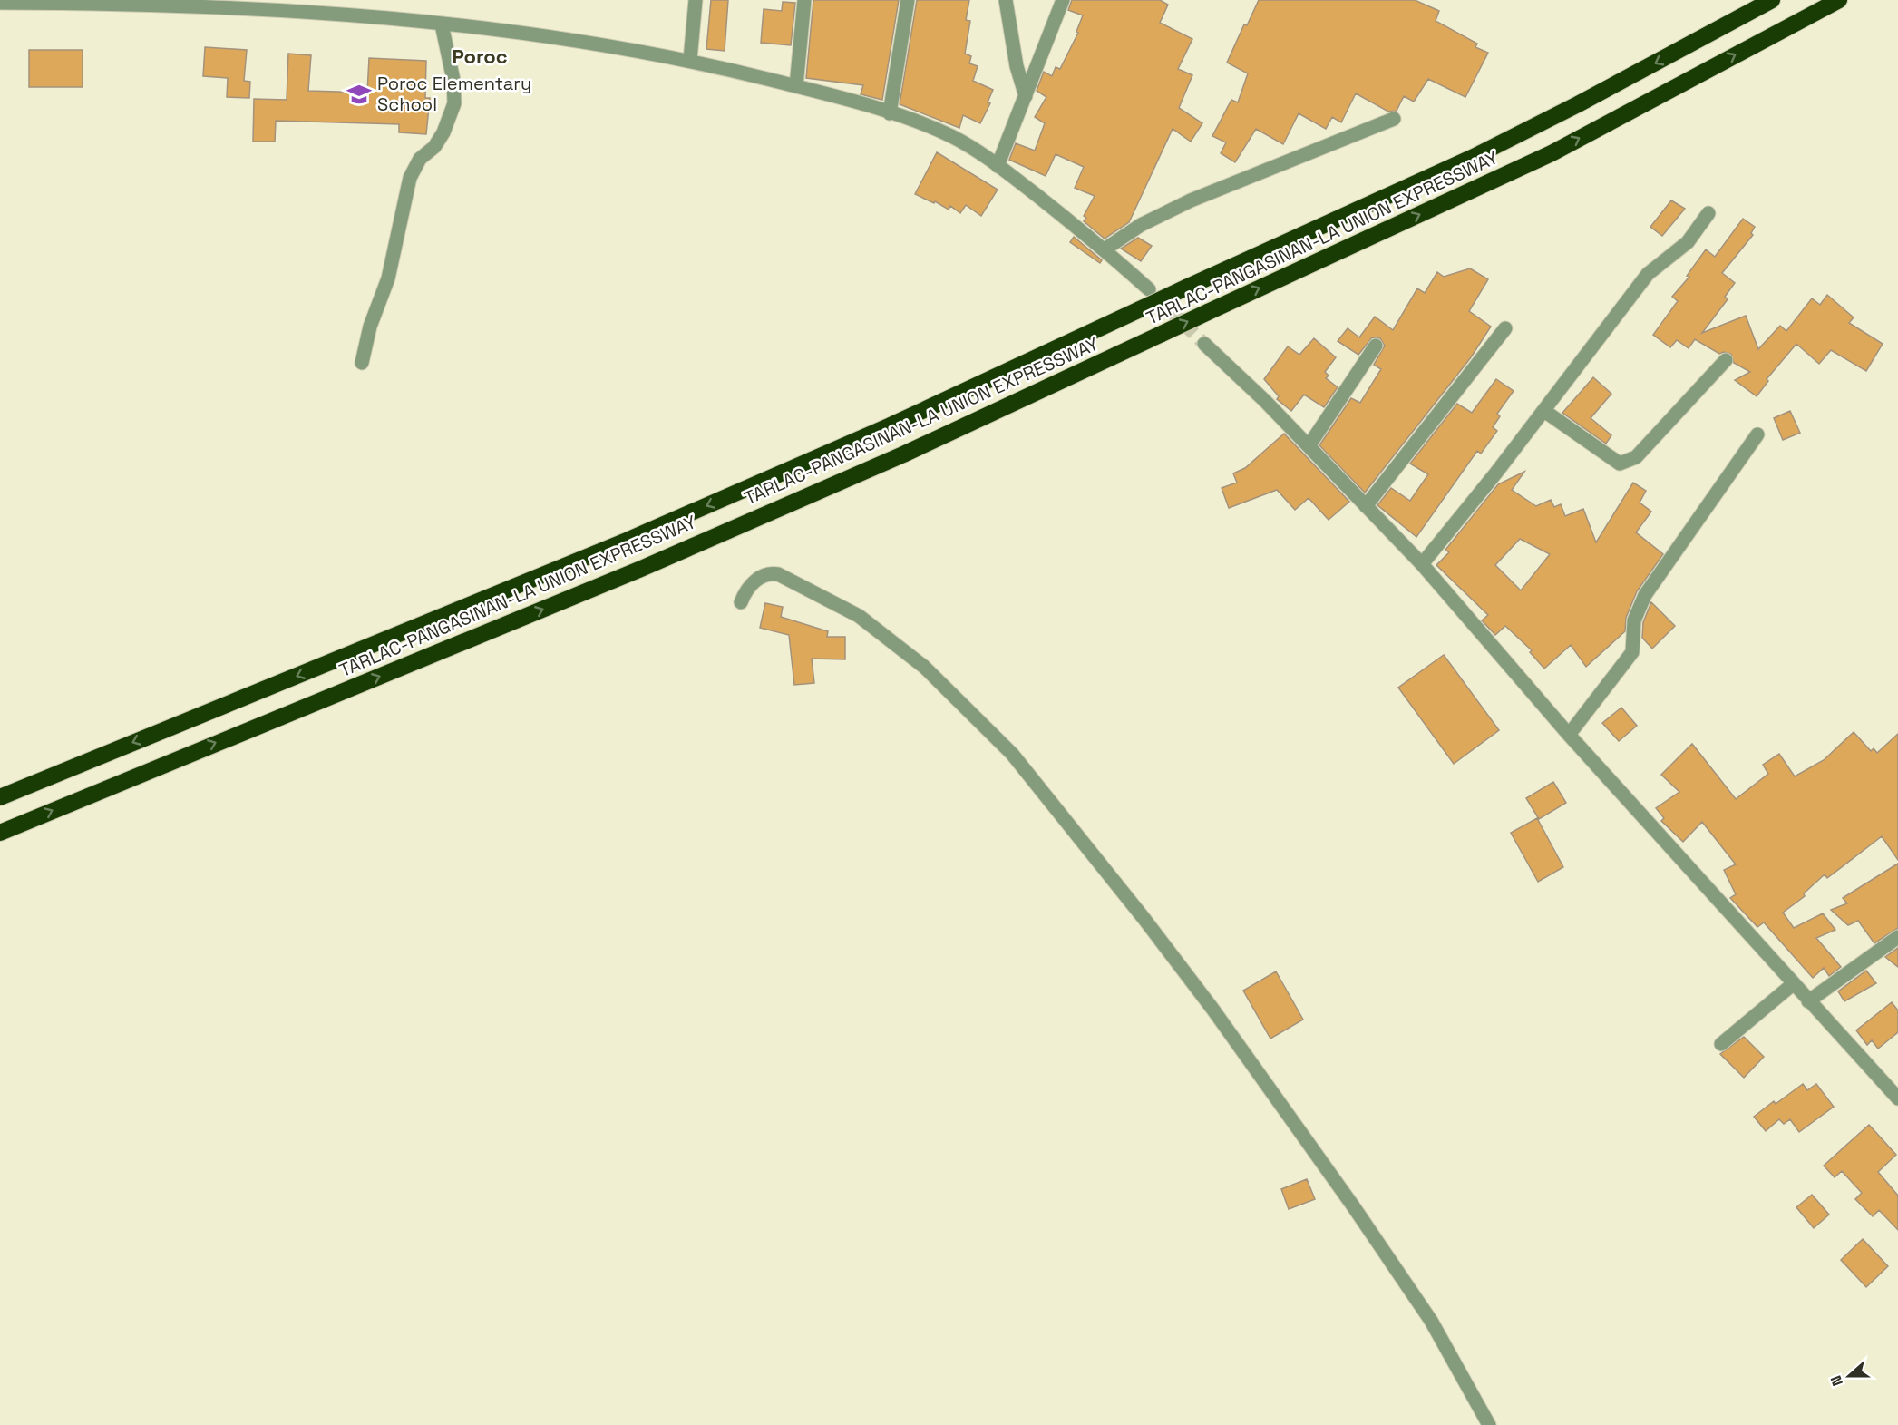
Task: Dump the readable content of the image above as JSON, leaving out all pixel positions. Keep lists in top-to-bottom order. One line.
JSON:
{"streets":{"highway":["TARLAC-PANGASINAN-LA UNION EXPRESSWAY"]},"districts":["Poroc"],"places":{"school or university":["Poroc Elementary School"]},"north":"left"}
